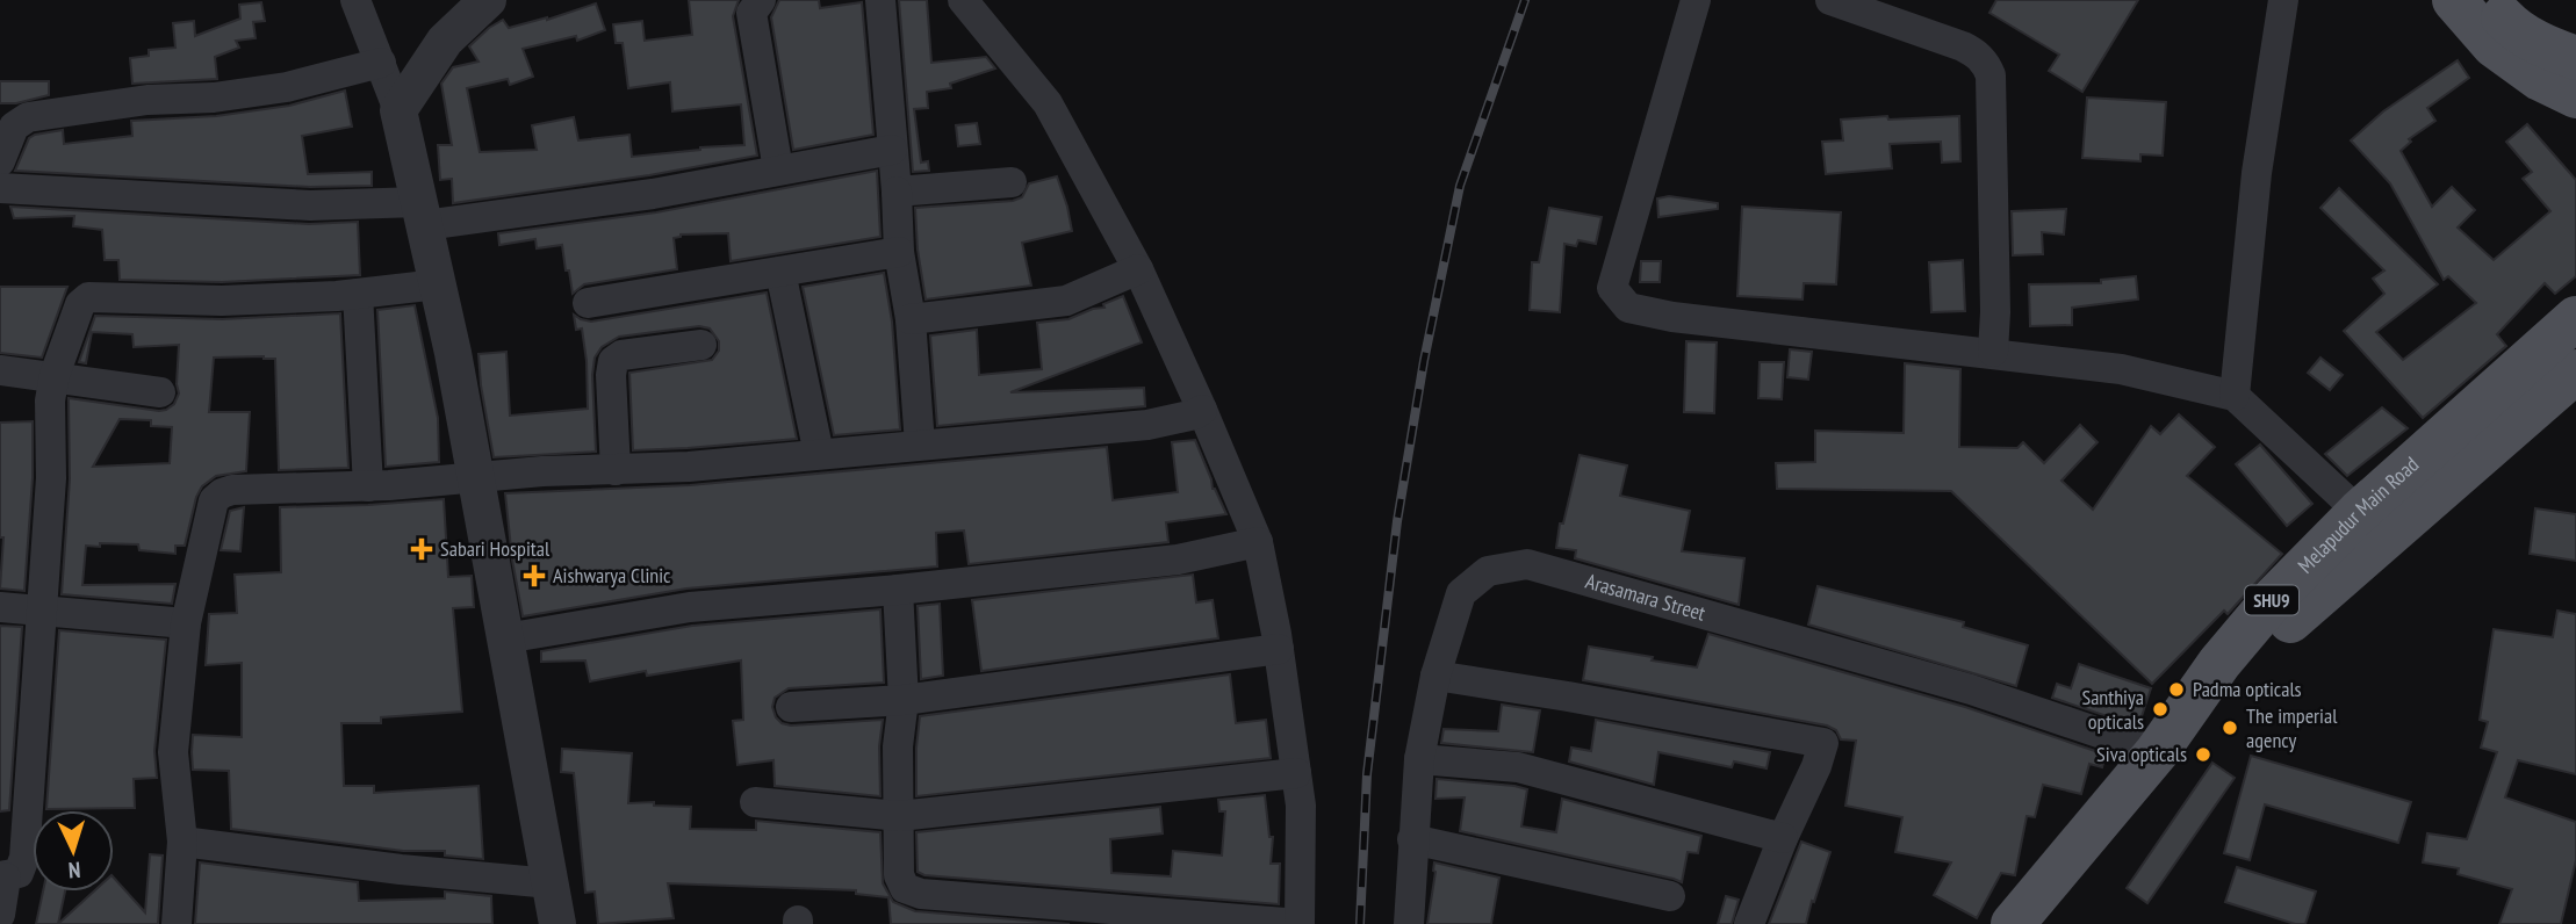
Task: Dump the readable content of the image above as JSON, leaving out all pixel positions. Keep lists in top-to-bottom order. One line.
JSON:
{"streets":{"main road":["Melapudur Main Road","SHU9"],"street":["Arasamara Street"]},"crossings":[["Melapudur Main Road","Arasamara Street"]],"places":{"health":["Sabari Hospital","Aishwarya Clinic"],"other":["Padma opticals","Santhiya opticals","The imperial agency","Siva opticals"]},"north":"bottom"}
